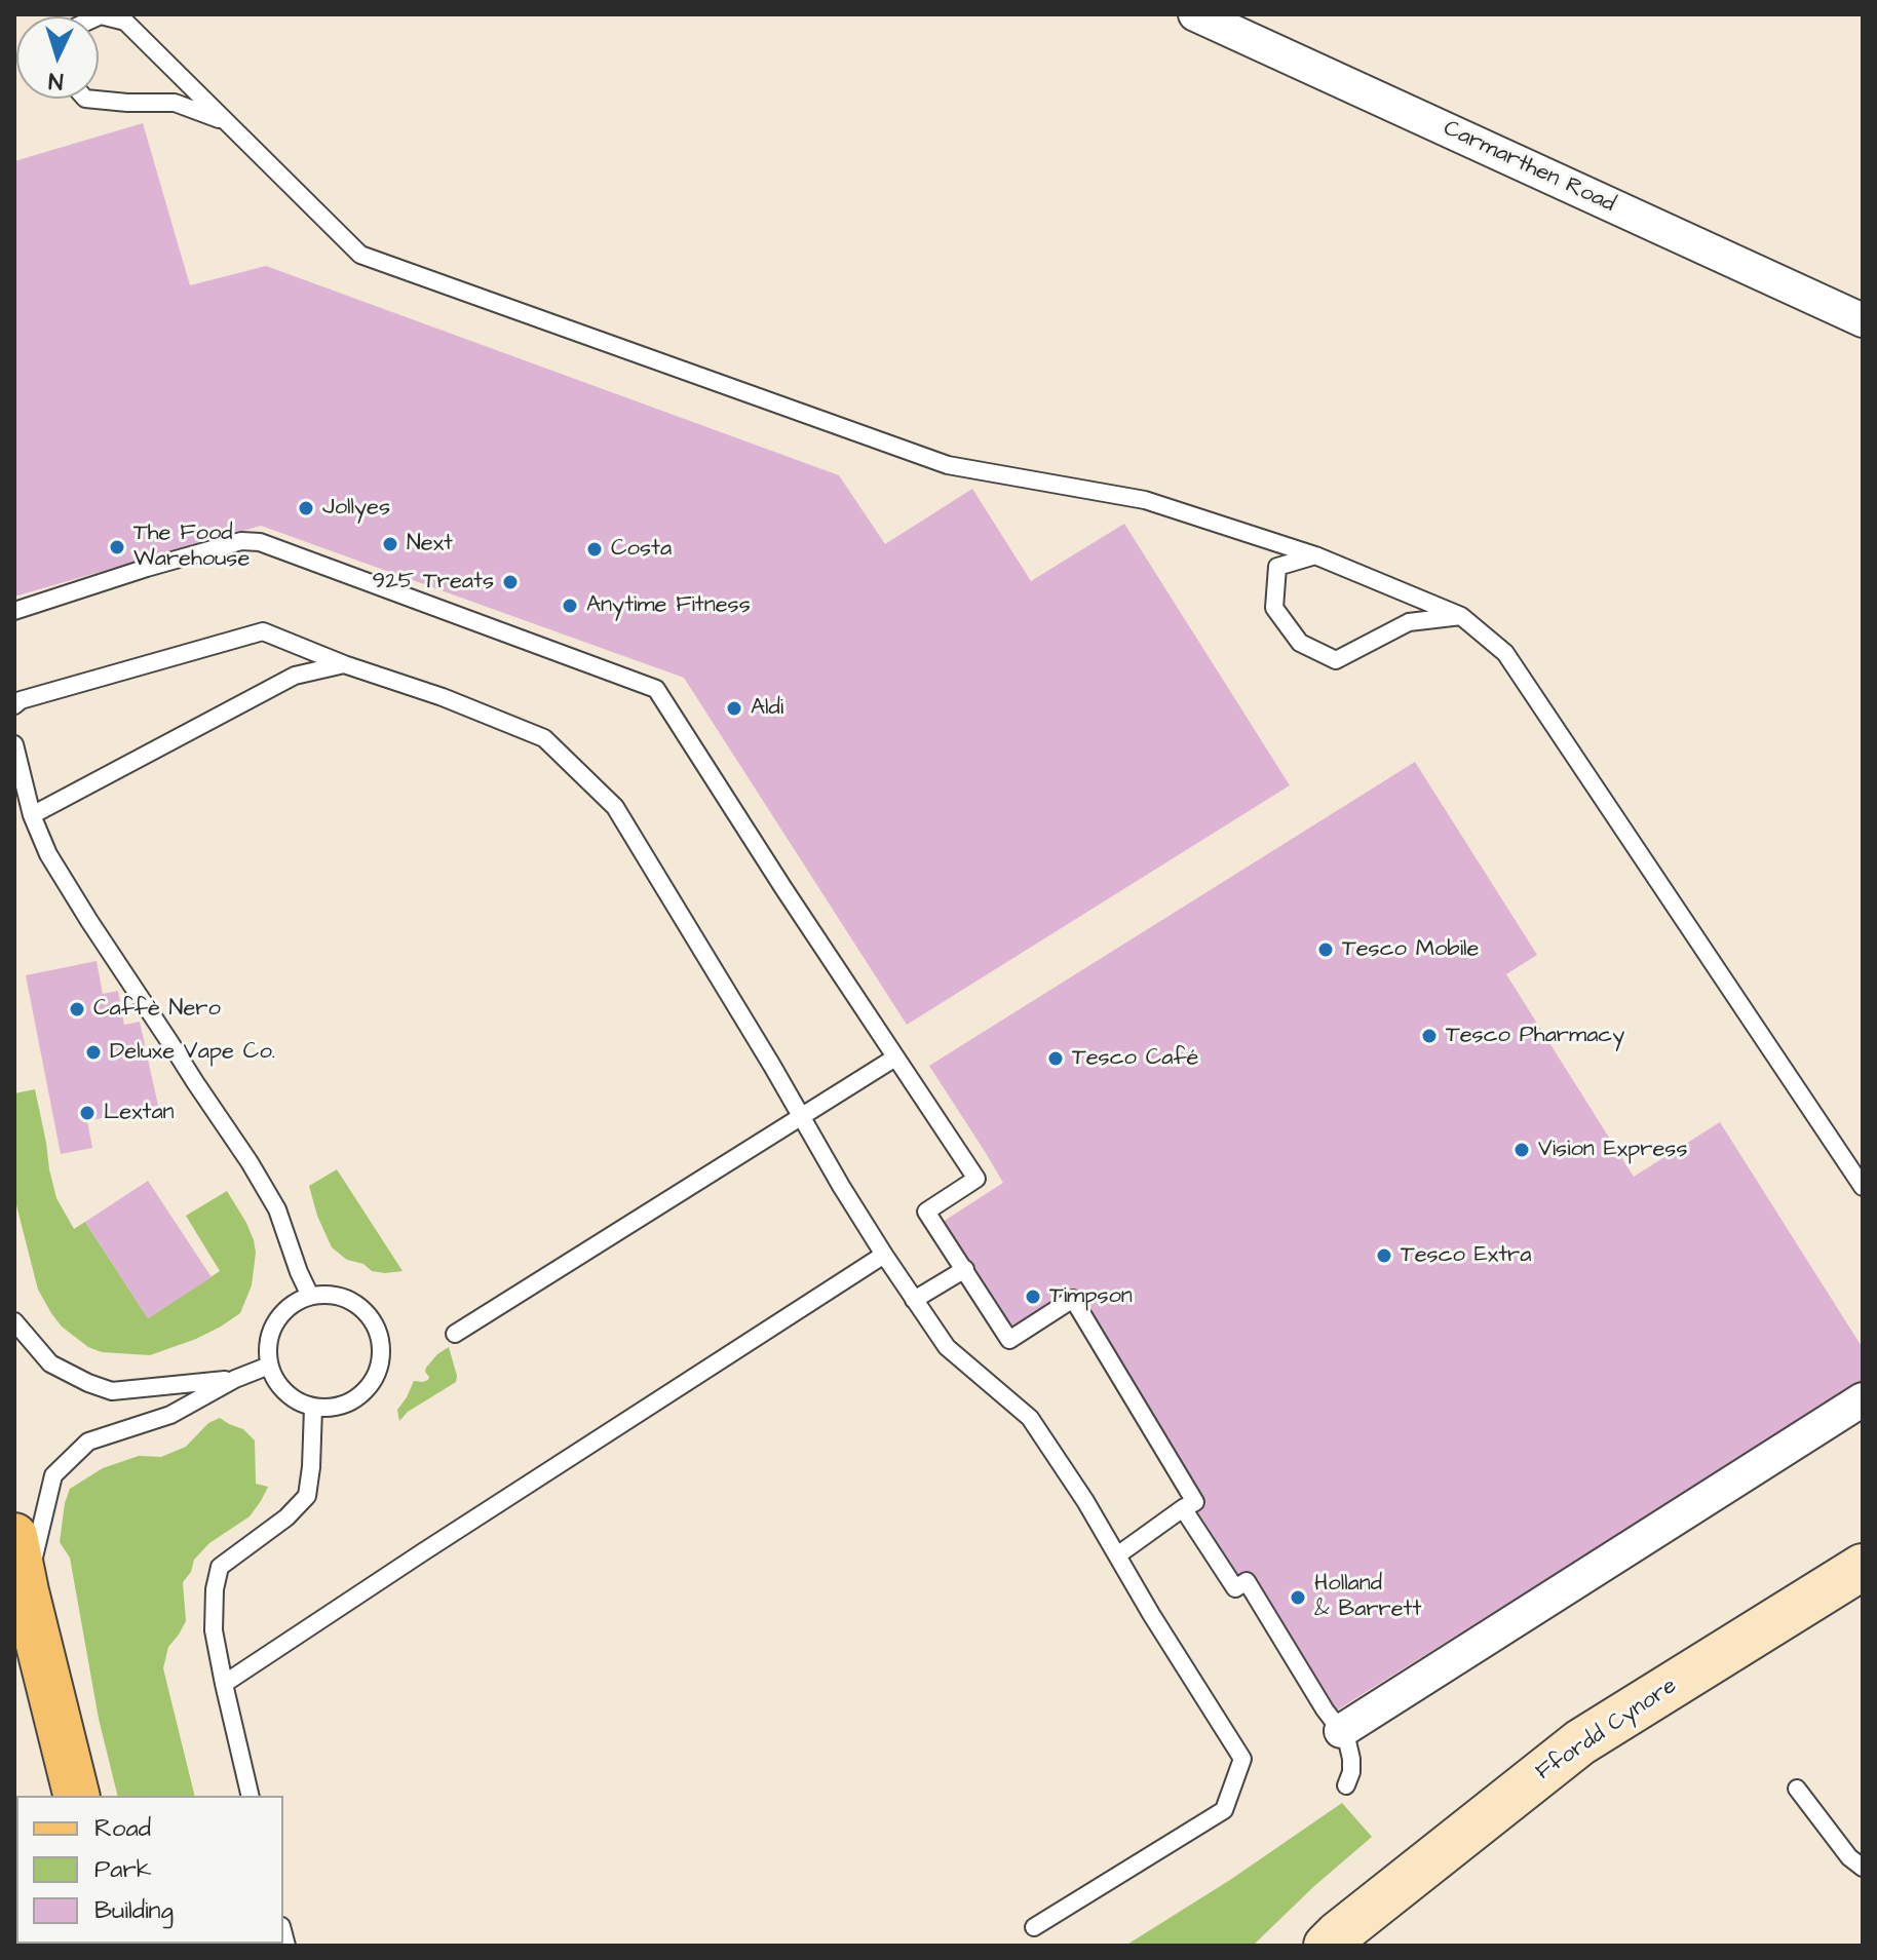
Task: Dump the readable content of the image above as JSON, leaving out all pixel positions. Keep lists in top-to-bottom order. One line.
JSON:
{"streets":{"main road":["Ffordd Cynore"],"street":["Carmarthen Road"]},"places":["Jollyes","Next","The Food Warehouse","Costa","925 Treats","Anytime Fitness","Aldi","Tesco Mobile","Caffè Nero","Tesco Pharmacy","Deluxe Vape Co.","Tesco Café","Lextan","Vision Express","Tesco Extra","Timpson","Holland & Barrett"],"legend":["Road","Park","Building"],"north":"bottom"}
